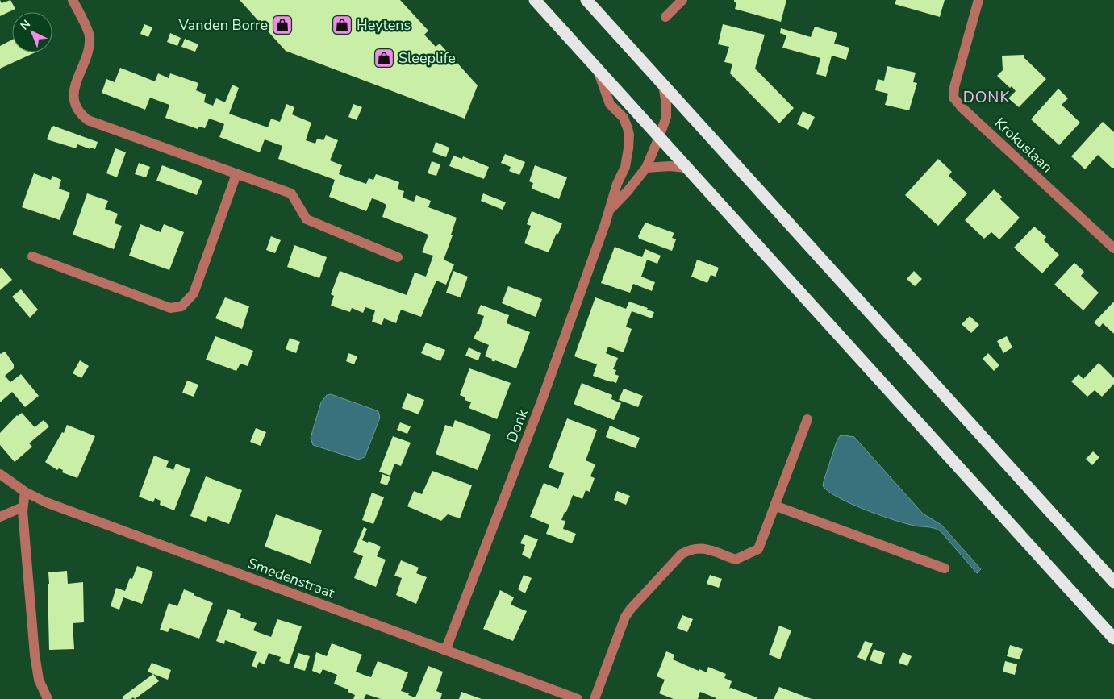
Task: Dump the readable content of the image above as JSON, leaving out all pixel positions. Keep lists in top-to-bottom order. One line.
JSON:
{"streets":{"street":["Krokuslaan","Donk","Smedenstraat"]},"crossings":[["Donk","Smedenstraat"]],"districts":["DONK"],"places":{"shop":["Vanden Borre","Heytens","Sleeplife"]},"north":"top left"}
